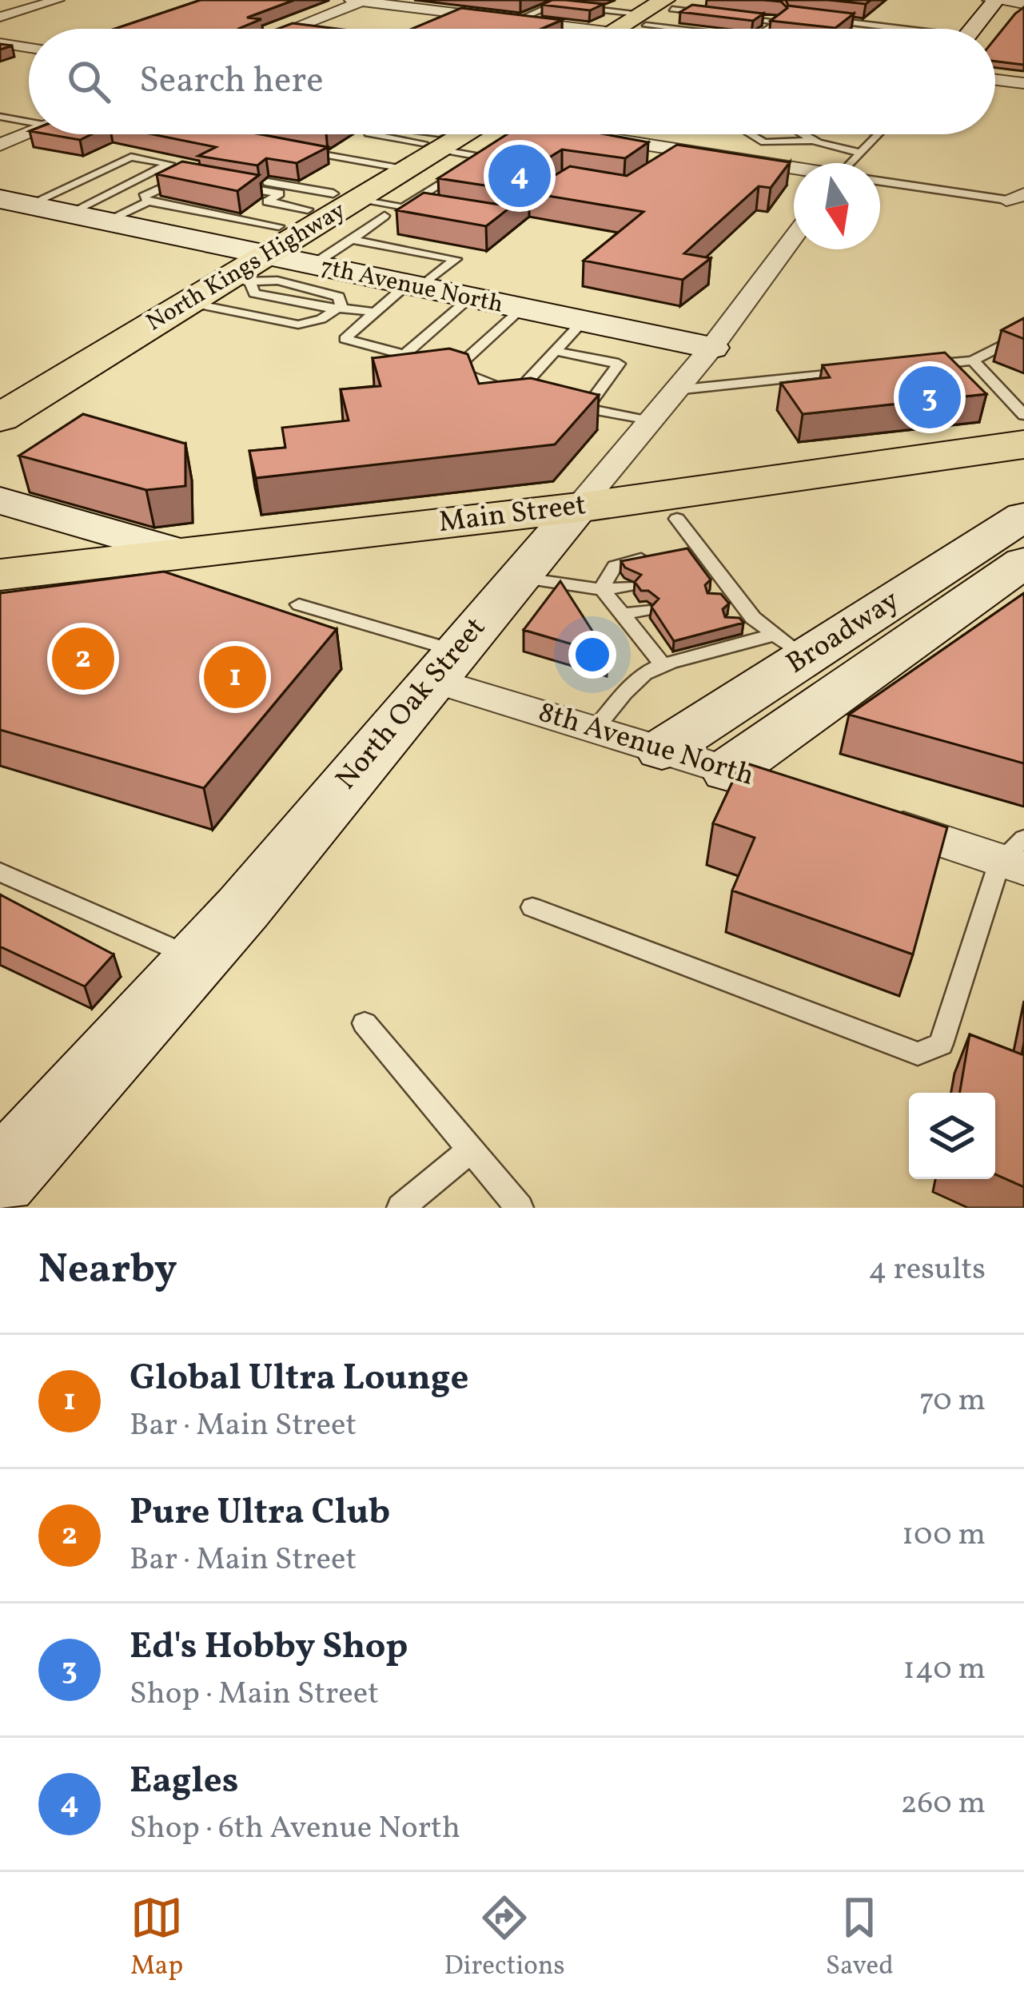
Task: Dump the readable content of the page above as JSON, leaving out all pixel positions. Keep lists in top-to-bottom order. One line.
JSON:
{"streets":{"main road":["North Kings Highway","Main Street"],"street":["7th Avenue North","Broadway","North Oak Street","8th Avenue North"]},"crossings":[["North Kings Highway","7th Avenue North"],["7th Avenue North","North Oak Street"],["Main Street","North Oak Street"],["Broadway","8th Avenue North"],["North Oak Street","8th Avenue North"]],"north":"bottom","page":{"search":"Search here","pins":["4","3","2","1"],"heading":["Nearby","4 results"],"list":[{"mark":"1","name":"Global Ultra Lounge","note":"Bar · Main Street","value":"70 m"},{"mark":"2","name":"Pure Ultra Club","note":"Bar · Main Street","value":"100 m"},{"mark":"3","name":"Ed's Hobby Shop","note":"Shop · Main Street","value":"140 m"},{"mark":"4","name":"Eagles","note":"Shop · 6th Avenue North","value":"260 m"}],"nav":["Map","Directions","Saved"]}}
